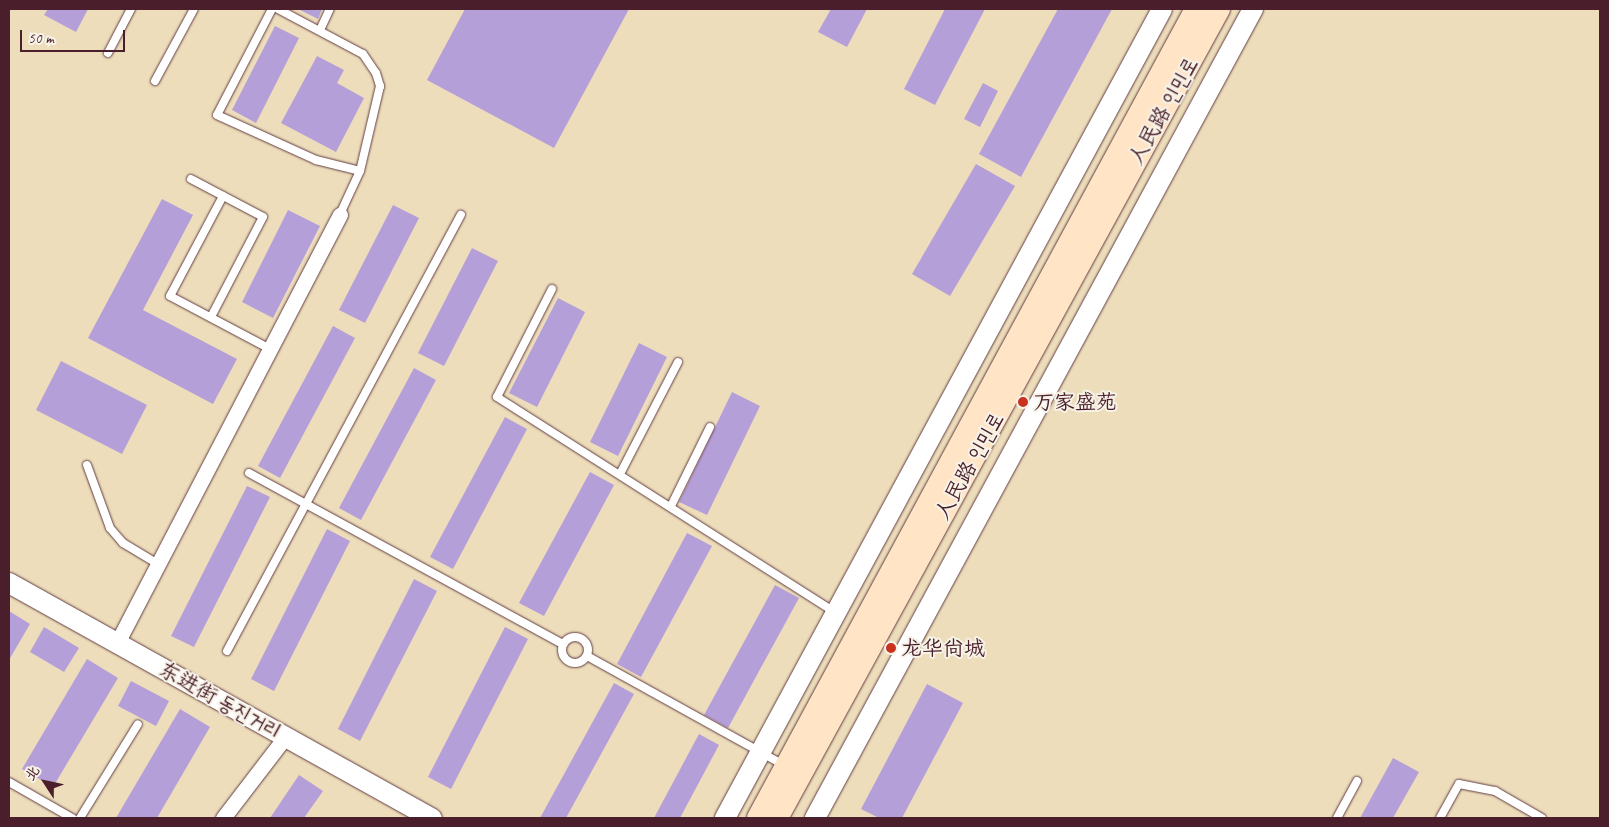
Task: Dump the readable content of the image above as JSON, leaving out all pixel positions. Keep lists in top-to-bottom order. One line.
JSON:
{"streets":{"main road":["人民路 인민로"],"street":["东进街 동진거리"]},"places":["万家盛苑","龙华尚城"],"scale_bar":"50 m","north":"top left"}
